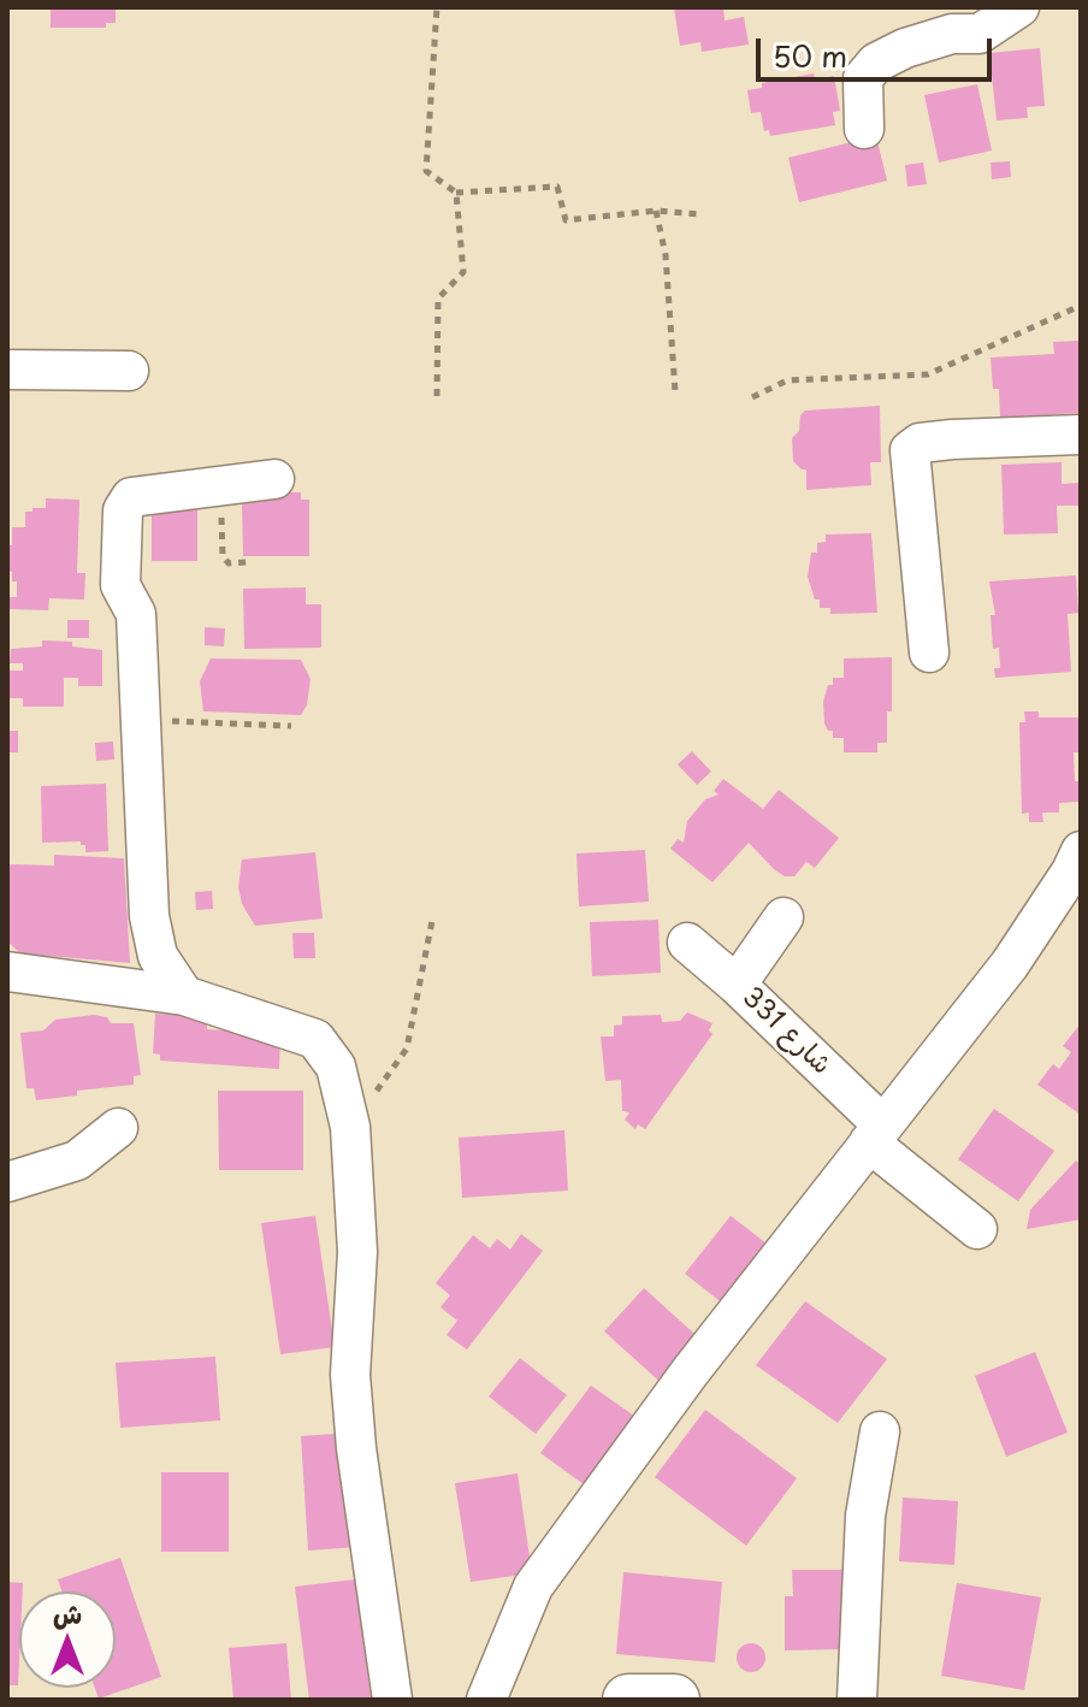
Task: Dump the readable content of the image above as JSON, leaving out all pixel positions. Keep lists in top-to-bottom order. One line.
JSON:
{"streets":{"street":["شارع 331"]},"scale_bar":"50 m","north":"top"}
